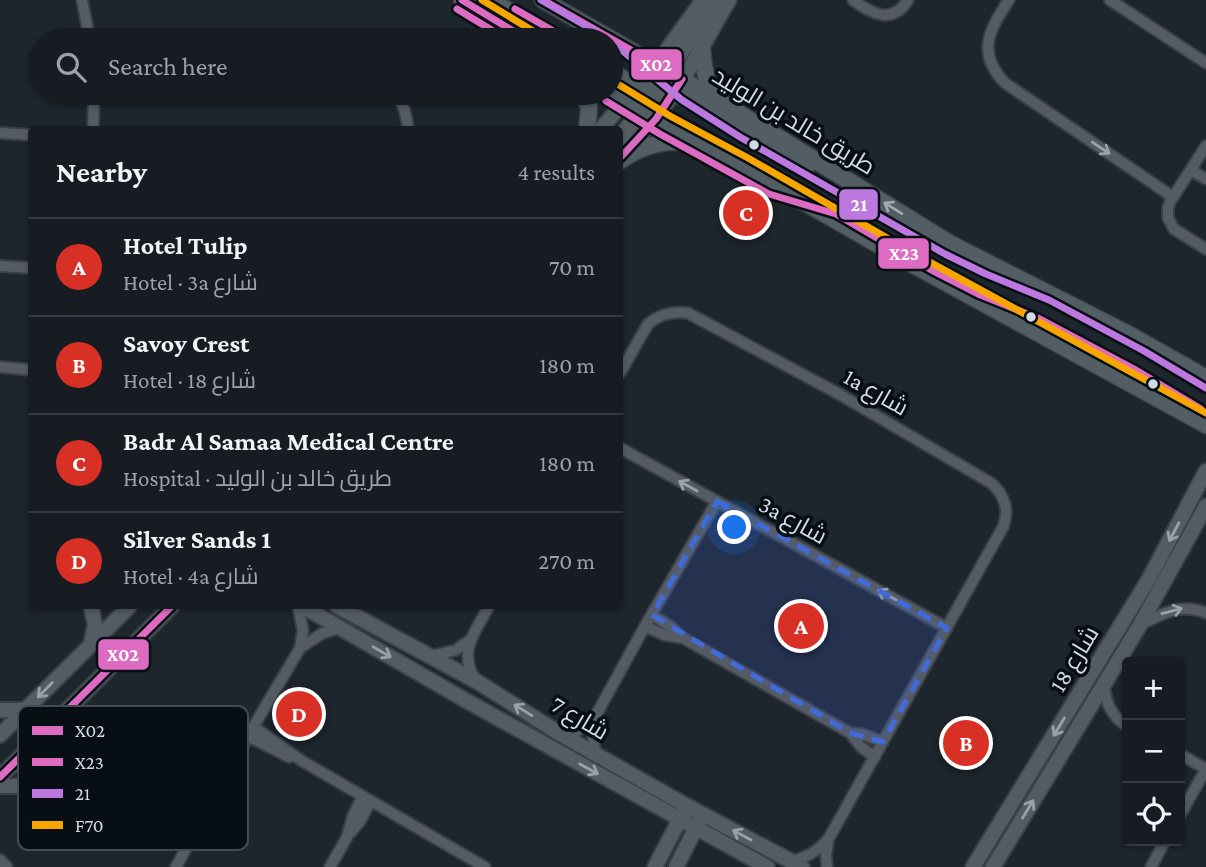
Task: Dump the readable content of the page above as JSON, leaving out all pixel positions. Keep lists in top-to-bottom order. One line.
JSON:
{"streets":{"main road":["طريق خالد بن الوليد"],"street":["1a شارع","3a شارع","شارع 18","شارع 7"]},"crossings":[["1a شارع","3a شارع"]],"one_way":["3a شارع"],"lines":["transit line X02","transit line 21","transit line F70","transit line X23"],"legend":["X02","X23","21","F70"],"page":{"search":"Search here","heading":["Nearby","4 results"],"pins":["C","A","D","B"],"list":[{"mark":"A","name":"Hotel Tulip","note":"Hotel · 3a شارع","value":"70 m"},{"mark":"B","name":"Savoy Crest","note":"Hotel · شارع 18","value":"180 m"},{"mark":"C","name":"Badr Al Samaa Medical Centre","note":"Hospital · طريق خالد بن الوليد","value":"180 m"},{"mark":"D","name":"Silver Sands 1","note":"Hotel · 4a شارع","value":"270 m"}],"map_buttons":["+","−"]}}
